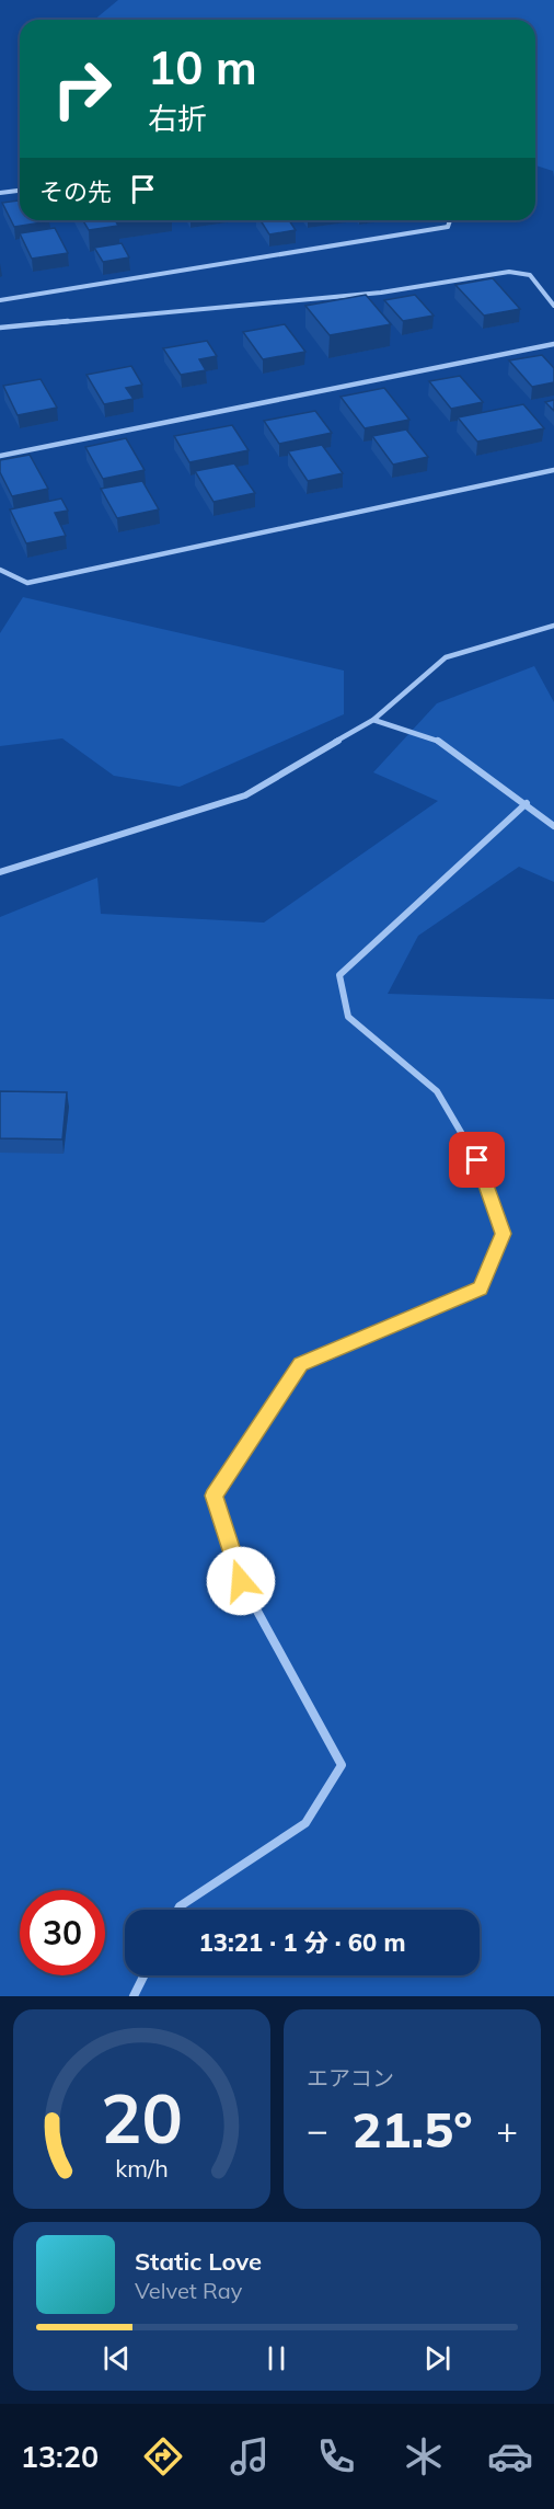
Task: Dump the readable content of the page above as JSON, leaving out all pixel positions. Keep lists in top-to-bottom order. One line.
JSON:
{"page":{"turn":["10 m","右折"],"then":"その先","limit":"30","trip":"13:21 · 1 分 · 60 m","tile":"エアコン","heat":["−","21.5°","+"],"song":["Static Love","Velvet Ray"],"tabs":"13:20","gauge":["20","km/h"]}}
